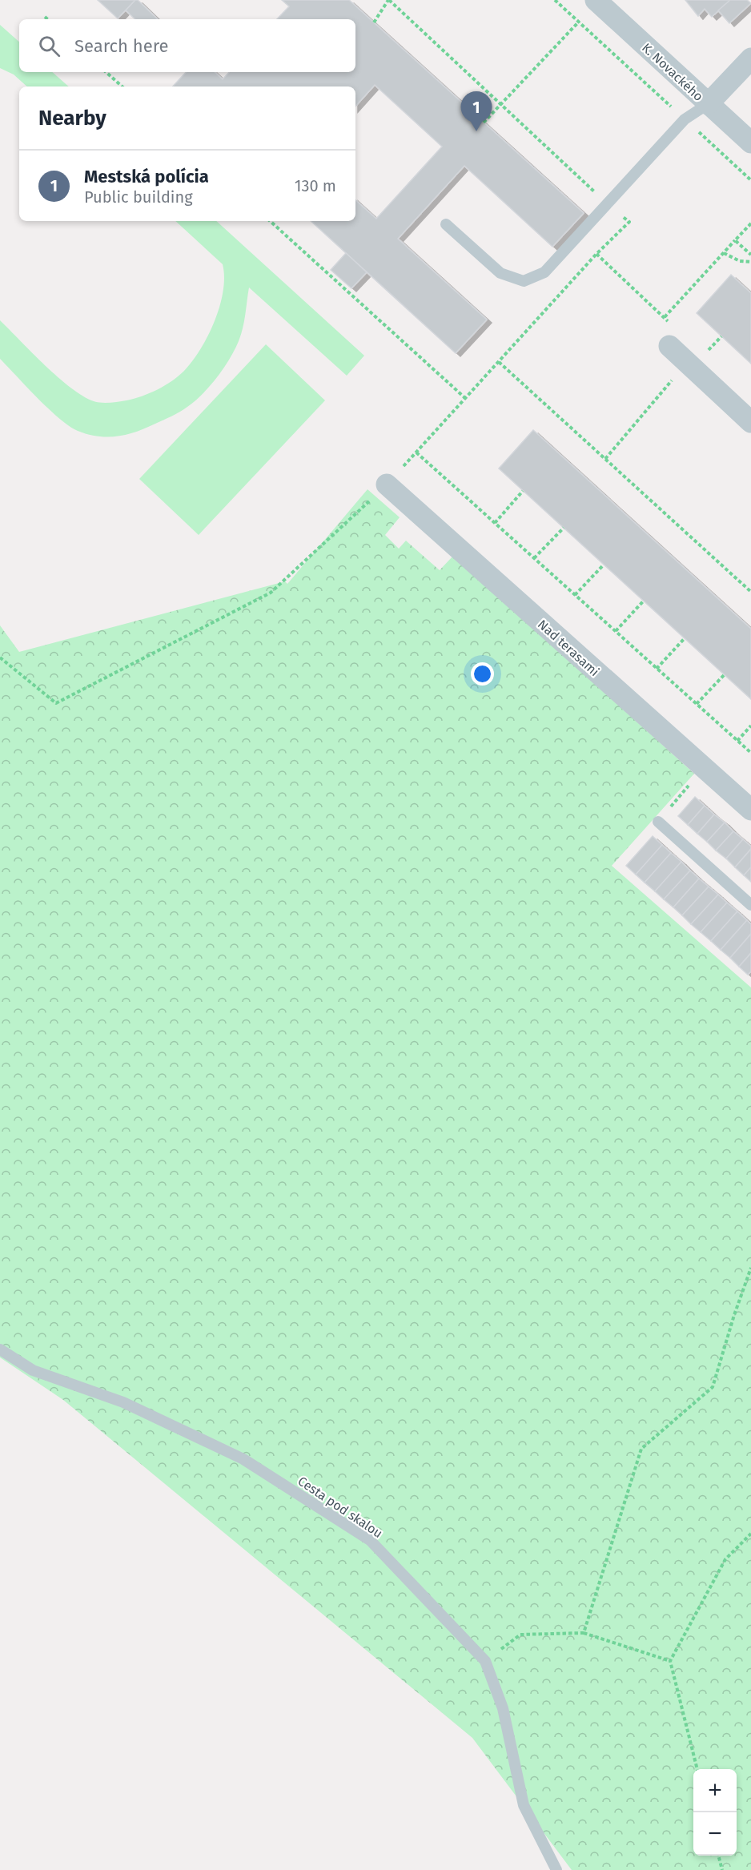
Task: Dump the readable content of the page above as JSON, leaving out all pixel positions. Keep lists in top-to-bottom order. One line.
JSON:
{"streets":{"street":["K. Novackého","Nad terasami"],"lane":["Cesta pod skalou"]},"page":{"search":"Search here","heading":"Nearby","pins":"1","list":[{"mark":"1","name":"Mestská polícia","note":"Public building","value":"130 m"}],"map_buttons":["+","−"]}}
